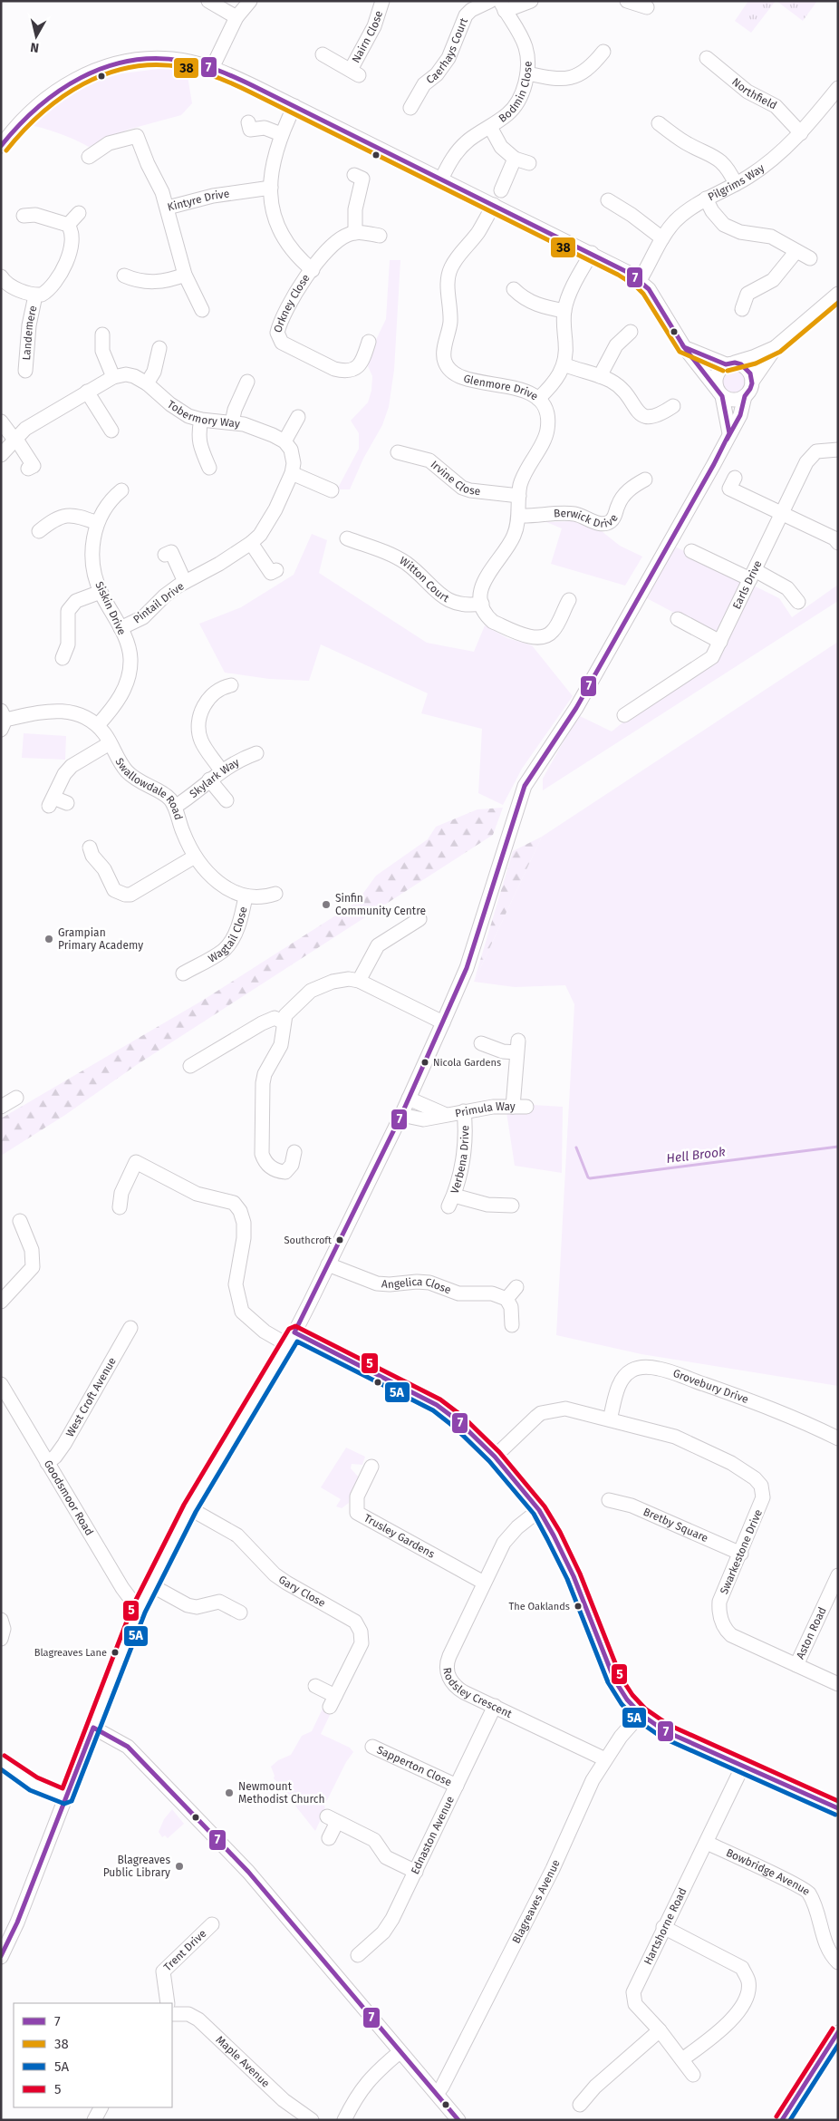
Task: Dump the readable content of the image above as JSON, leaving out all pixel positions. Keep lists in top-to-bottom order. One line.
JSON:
{"streets":{"street":["Nairn Close","Caerhays Court","Bodmin Close","Northfield","Pilgrims Way","Kintyre Drive","Orkney Close","Landemere","Glenmore Drive","Tobermory Way","Irvine Close","Berwick Drive","Witton Court","Earls Drive","Pintail Drive","Siskin Drive","Skylark Way","Swallowdale Road","Wagtail Close","Primula Way","Verbena Drive","Angelica Close","Grovebury Drive","West Croft Avenue","Goodsmoor Road","Bretby Square","Trusley Gardens","Swarkestone Drive","Gary Close","Aston Road","Rodsley Crescent","Sapperton Close","Ednaston Avenue","Bowbridge Avenue","Blagreaves Avenue","Hartshorne Road","Trent Drive","Maple Avenue"]},"crossings":[["Northfield","Pilgrims Way"],["Glenmore Drive","Irvine Close"],["Glenmore Drive","Berwick Drive"],["Glenmore Drive","Witton Court"],["Pintail Drive","Siskin Drive"],["Siskin Drive","Swallowdale Road"],["Skylark Way","Swallowdale Road"],["Swallowdale Road","Wagtail Close"],["Primula Way","Verbena Drive"],["Grovebury Drive","Swarkestone Drive"],["West Croft Avenue","Goodsmoor Road"],["Bretby Square","Swarkestone Drive"],["Trusley Gardens","Rodsley Crescent"],["Swarkestone Drive","Aston Road"],["Rodsley Crescent","Ednaston Avenue"],["Rodsley Crescent","Blagreaves Avenue"],["Sapperton Close","Ednaston Avenue"],["Bowbridge Avenue","Hartshorne Road"]],"water":["Hell Brook"],"places":["Sinfin Community Centre","Grampian Primary Academy","Nicola Gardens","Southcroft","The Oaklands","Blagreaves Lane","Newmount Methodist Church","Blagreaves Public Library"],"lines":["transit line 7","transit line 38","transit line 5","transit line 5A"],"legend":["7","38","5A","5"],"north":"bottom"}
